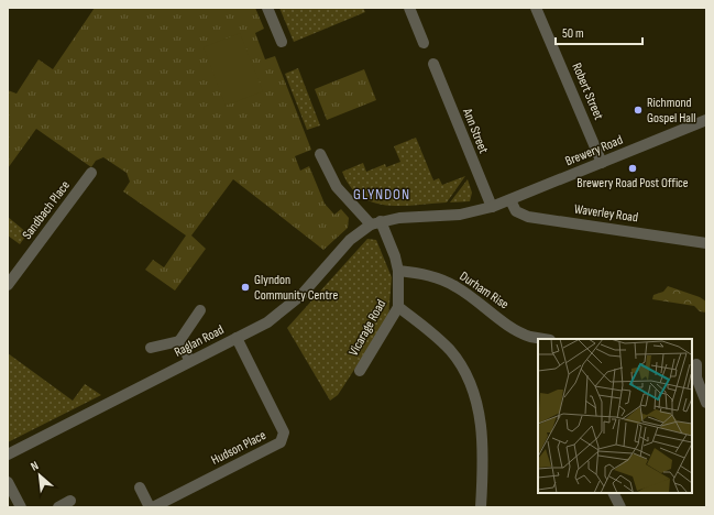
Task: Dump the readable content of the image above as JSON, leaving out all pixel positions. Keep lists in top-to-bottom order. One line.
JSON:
{"streets":{"street":["Robert Street","Ann Street","Brewery Road","Sandbach Place","Waverley Road","Durham Rise","Vicarage Road","Raglan Road","Hudson Place"]},"crossings":[["Robert Street","Brewery Road"],["Ann Street","Brewery Road"],["Brewery Road","Waverley Road"],["Durham Rise","Vicarage Road"],["Vicarage Road","Raglan Road"],["Raglan Road","Hudson Place"]],"districts":["GLYNDON"],"places":["Richmond Gospel Hall","Brewery Road Post Office","Glyndon Community Centre"],"scale_bar":"50 m","north":"top left"}
